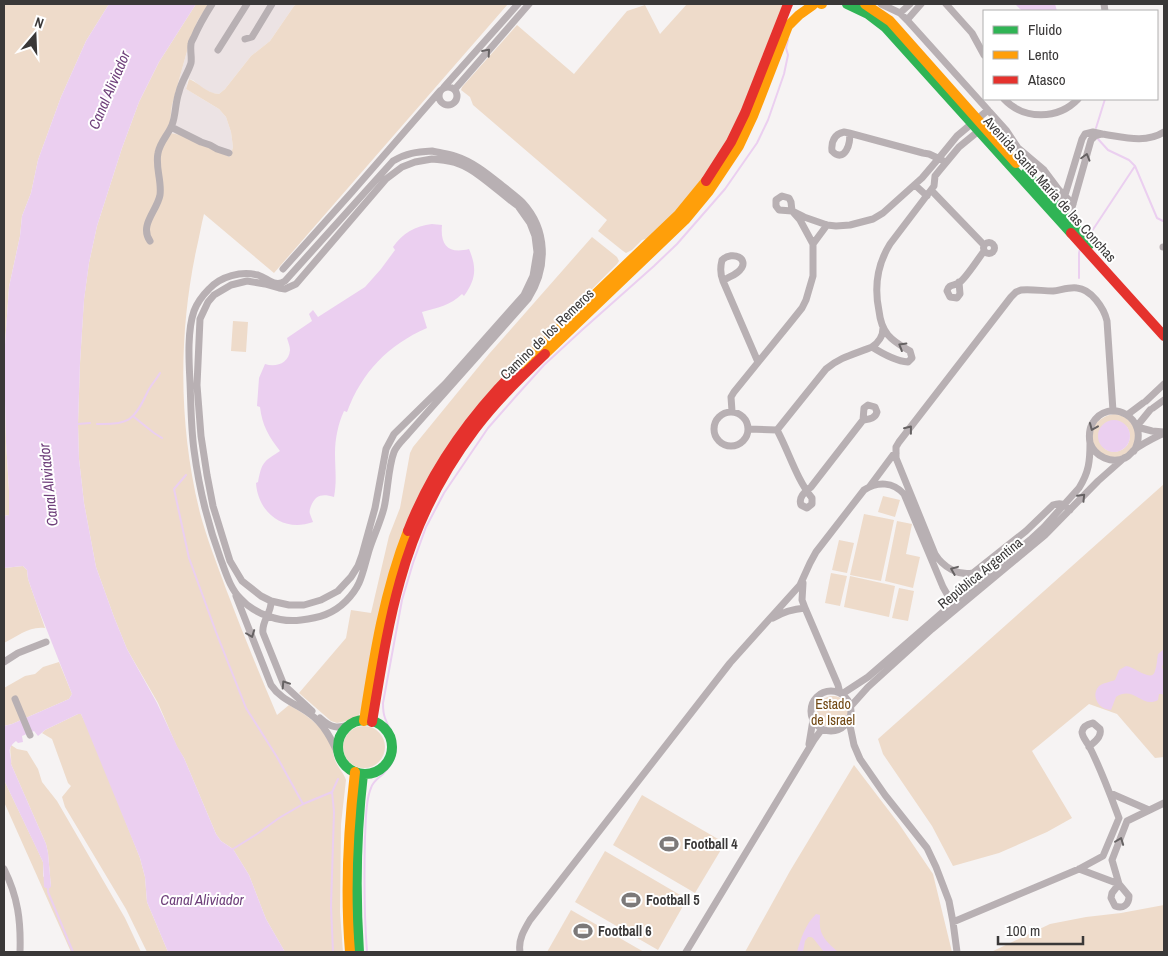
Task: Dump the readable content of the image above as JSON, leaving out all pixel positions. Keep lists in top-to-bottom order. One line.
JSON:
{"streets":{"main road":["Avenida Santa María de las Conchas","Camino de los Remeros"],"street":["República Argentina"]},"water":["Canal Aliviador"],"parks":["Estado de Israel"],"places":{"sports":["Football 4","Football 5","Football 6"]},"legend":["Fluido","Lento","Atasco"],"scale_bar":"100 m","north":"top"}
